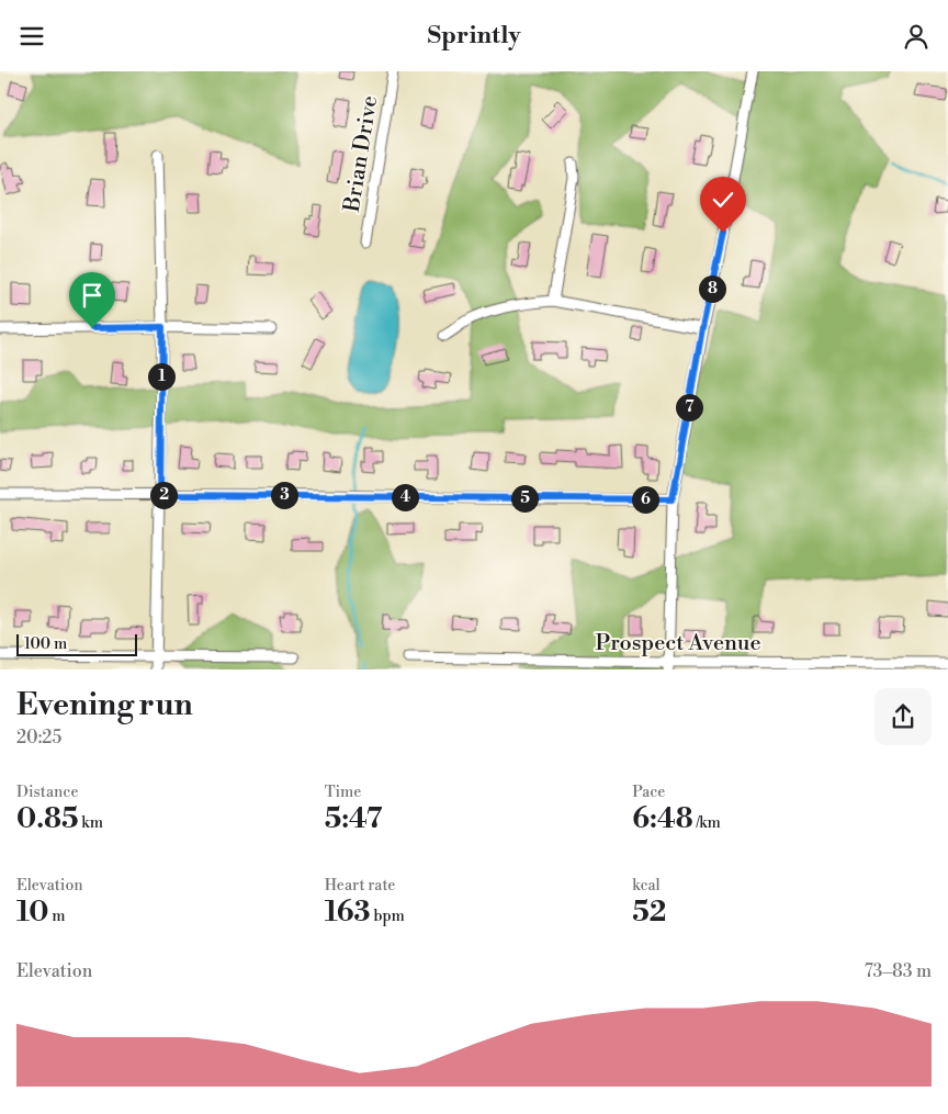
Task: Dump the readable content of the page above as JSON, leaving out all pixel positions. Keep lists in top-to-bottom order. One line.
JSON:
{"streets":{"street":["Brian Drive","Prospect Avenue"]},"scale_bar":"100 m","page":{"header":"Sprintly","pins":["8","1","7","2","3","4","5","6"],"scale":"100 m","heading":["Evening run","20:25"],"stats":[["Distance","0.85 km"],["Time","5:47"],["Pace","6:48 /km"],["Elevation","10 m"],["Heart rate","163 bpm"],["kcal","52"]],"chart":["Elevation","73–83 m"]}}
